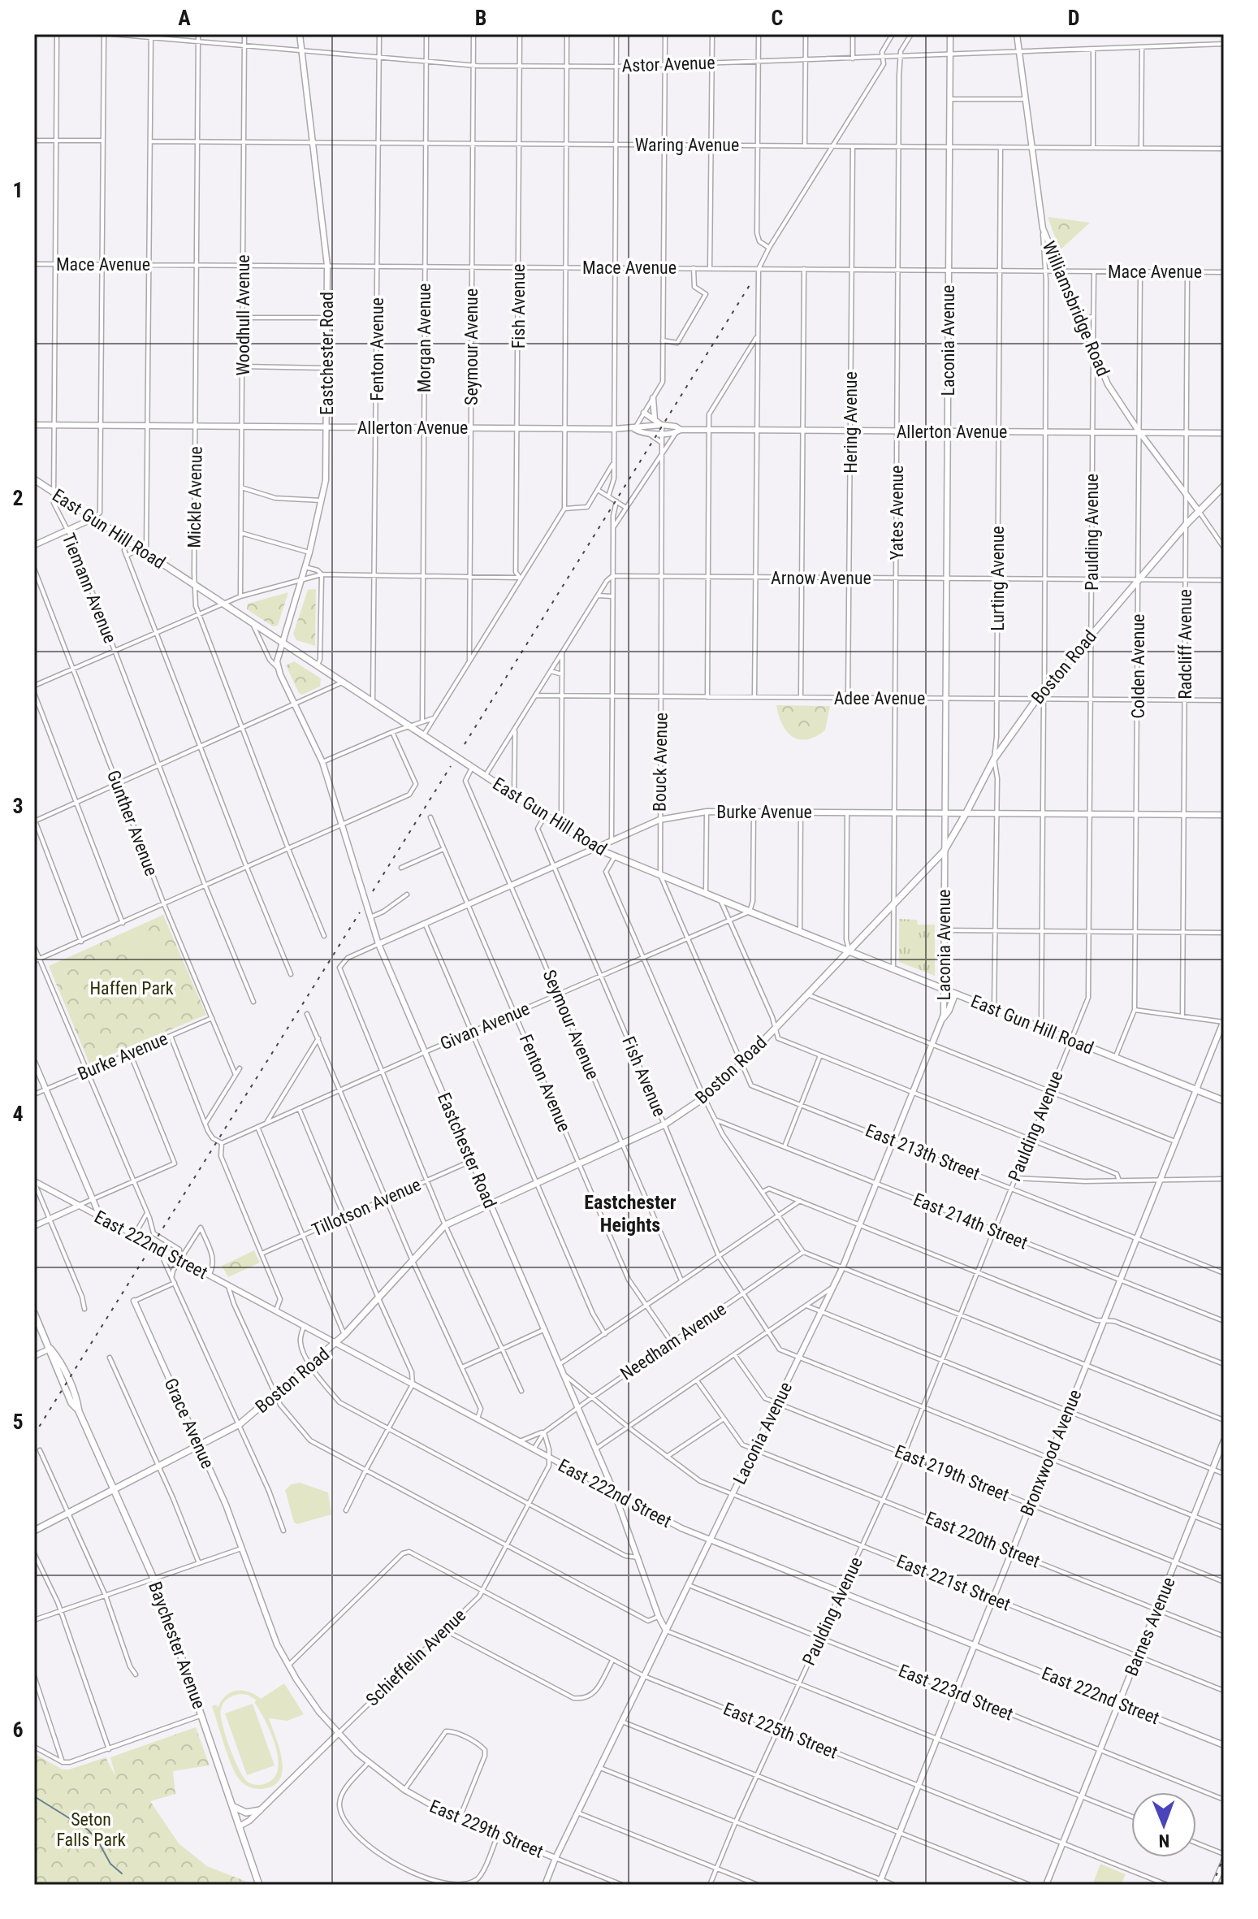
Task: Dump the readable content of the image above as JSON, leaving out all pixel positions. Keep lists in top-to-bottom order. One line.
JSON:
{"streets":{"main road":["East Gun Hill Road","Boston Road","Baychester Avenue"],"street":["Astor Avenue","Waring Avenue","Mace Avenue","Fish Avenue","Williamsbridge Road","Woodhull Avenue","Morgan Avenue","Laconia Avenue","Seymour Avenue","Fenton Avenue","Eastchester Road","Hering Avenue","Allerton Avenue","Mickle Avenue","Yates Avenue","Paulding Avenue","Arnow Avenue","Lurting Avenue","Tiemann Avenue","Radcliff Avenue","Colden Avenue","Adee Avenue","Bouck Avenue","Burke Avenue","Gunther Avenue","Givan Avenue","East 213th Street","Tillotson Avenue","East 214th Street","East 222nd Street","Needham Avenue","Grace Avenue","Bronxwood Avenue","East 219th Street","East 220th Street","East 221st Street","Barnes Avenue","Schieffelin Avenue","East 223rd Street","East 225th Street","East 229th Street"]},"crossings":[["Astor Avenue","Fish Avenue"],["Astor Avenue","Williamsbridge Road"],["Astor Avenue","Woodhull Avenue"],["Astor Avenue","Morgan Avenue"],["Astor Avenue","Laconia Avenue"],["Astor Avenue","Seymour Avenue"],["Astor Avenue","Fenton Avenue"],["Astor Avenue","Eastchester Road"],["Astor Avenue","Mickle Avenue"],["Astor Avenue","Yates Avenue"],["Waring Avenue","Fish Avenue"],["Waring Avenue","Williamsbridge Road"],["Waring Avenue","Woodhull Avenue"],["Waring Avenue","Morgan Avenue"],["Waring Avenue","Laconia Avenue"],["Waring Avenue","Seymour Avenue"],["Waring Avenue","Fenton Avenue"],["Waring Avenue","Eastchester Road"],["Waring Avenue","Hering Avenue"],["Waring Avenue","Mickle Avenue"],["Waring Avenue","Yates Avenue"],["Waring Avenue","Lurting Avenue"],["Mace Avenue","Fish Avenue"],["Mace Avenue","Williamsbridge Road"],["Mace Avenue","Woodhull Avenue"],["Mace Avenue","Morgan Avenue"],["Mace Avenue","Laconia Avenue"],["Mace Avenue","Seymour Avenue"],["Mace Avenue","Fenton Avenue"],["Mace Avenue","Eastchester Road"],["Mace Avenue","Hering Avenue"],["Mace Avenue","Mickle Avenue"],["Mace Avenue","Yates Avenue"],["Mace Avenue","Paulding Avenue"],["Mace Avenue","Lurting Avenue"],["Mace Avenue","Tiemann Avenue"],["Mace Avenue","Radcliff Avenue"],["Mace Avenue","Colden Avenue"],["Fish Avenue","Laconia Avenue"],["Fish Avenue","Allerton Avenue"],["Fish Avenue","East Gun Hill Road"],["Fish Avenue","Paulding Avenue"],["Fish Avenue","Boston Road"],["Fish Avenue","Burke Avenue"],["Fish Avenue","Givan Avenue"],["Fish Avenue","Needham Avenue"],["Fish Avenue","Bronxwood Avenue"],["Fish Avenue","Barnes Avenue"],["Williamsbridge Road","Allerton Avenue"],["Williamsbridge Road","Paulding Avenue"],["Williamsbridge Road","Radcliff Avenue"],["Williamsbridge Road","Colden Avenue"],["Williamsbridge Road","Boston Road"],["Woodhull Avenue","Allerton Avenue"],["Morgan Avenue","Allerton Avenue"],["Laconia Avenue","Eastchester Road"],["Laconia Avenue","Allerton Avenue"],["Laconia Avenue","East Gun Hill Road"],["Laconia Avenue","Arnow Avenue"],["Laconia Avenue","Boston Road"],["Laconia Avenue","Adee Avenue"],["Laconia Avenue","Burke Avenue"],["Laconia Avenue","East 213th Street"],["Laconia Avenue","East 214th Street"],["Laconia Avenue","East 222nd Street"],["Laconia Avenue","East 219th Street"],["Laconia Avenue","East 220th Street"],["Laconia Avenue","East 221st Street"],["Laconia Avenue","East 223rd Street"],["Laconia Avenue","East 225th Street"],["Laconia Avenue","East 229th Street"],["Seymour Avenue","Allerton Avenue"],["Seymour Avenue","East Gun Hill Road"],["Seymour Avenue","Boston Road"],["Seymour Avenue","Burke Avenue"],["Seymour Avenue","Givan Avenue"],["Fenton Avenue","Allerton Avenue"],["Fenton Avenue","East Gun Hill Road"],["Fenton Avenue","Boston Road"],["Fenton Avenue","Burke Avenue"],["Fenton Avenue","Givan Avenue"],["Fenton Avenue","Needham Avenue"],["Eastchester Road","Allerton Avenue"],["Eastchester Road","East Gun Hill Road"],["Eastchester Road","Boston Road"],["Eastchester Road","Burke Avenue"],["Eastchester Road","Givan Avenue"],["Eastchester Road","Tillotson Avenue"],["Eastchester Road","East 222nd Street"],["Eastchester Road","Needham Avenue"],["Eastchester Road","East 221st Street"],["Hering Avenue","Allerton Avenue"],["Hering Avenue","Arnow Avenue"],["Hering Avenue","Adee Avenue"],["Allerton Avenue","Mickle Avenue"],["Allerton Avenue","Yates Avenue"],["Allerton Avenue","Paulding Avenue"],["Allerton Avenue","Lurting Avenue"],["Allerton Avenue","Tiemann Avenue"],["Allerton Avenue","Radcliff Avenue"],["Allerton Avenue","Colden Avenue"],["Allerton Avenue","Bouck Avenue"],["Mickle Avenue","East Gun Hill Road"],["Yates Avenue","East Gun Hill Road"],["Yates Avenue","Arnow Avenue"],["Yates Avenue","Boston Road"],["Yates Avenue","Adee Avenue"],["Yates Avenue","Burke Avenue"],["East Gun Hill Road","Paulding Avenue"],["East Gun Hill Road","Lurting Avenue"],["East Gun Hill Road","Tiemann Avenue"],["East Gun Hill Road","Colden Avenue"],["East Gun Hill Road","Boston Road"],["East Gun Hill Road","Bouck Avenue"],["East Gun Hill Road","Burke Avenue"],["East Gun Hill Road","Givan Avenue"],["East Gun Hill Road","Bronxwood Avenue"],["Paulding Avenue","Arnow Avenue"],["Paulding Avenue","Boston Road"],["Paulding Avenue","Adee Avenue"],["Paulding Avenue","Burke Avenue"],["Paulding Avenue","East 213th Street"],["Paulding Avenue","East 214th Street"],["Paulding Avenue","East 222nd Street"],["Paulding Avenue","East 219th Street"],["Paulding Avenue","East 220th Street"],["Paulding Avenue","East 221st Street"],["Paulding Avenue","East 223rd Street"],["Paulding Avenue","East 225th Street"],["Arnow Avenue","Lurting Avenue"],["Arnow Avenue","Radcliff Avenue"],["Arnow Avenue","Colden Avenue"],["Arnow Avenue","Boston Road"],["Arnow Avenue","Bouck Avenue"],["Lurting Avenue","Boston Road"],["Lurting Avenue","Adee Avenue"],["Lurting Avenue","Burke Avenue"],["Radcliff Avenue","Boston Road"],["Radcliff Avenue","Adee Avenue"],["Radcliff Avenue","Burke Avenue"],["Colden Avenue","Boston Road"],["Colden Avenue","Adee Avenue"],["Colden Avenue","Burke Avenue"],["Boston Road","Adee Avenue"],["Boston Road","Bouck Avenue"],["Boston Road","Burke Avenue"],["Boston Road","East 213th Street"],["Boston Road","East 222nd Street"],["Boston Road","Grace Avenue"],["Boston Road","Baychester Avenue"],["Adee Avenue","Bouck Avenue"],["Bouck Avenue","Burke Avenue"],["Bouck Avenue","Givan Avenue"],["Bouck Avenue","East 213th Street"],["Burke Avenue","Gunther Avenue"],["Burke Avenue","Givan Avenue"],["East 213th Street","Bronxwood Avenue"],["East 214th Street","Bronxwood Avenue"],["East 222nd Street","Needham Avenue"],["East 222nd Street","Bronxwood Avenue"],["East 222nd Street","Barnes Avenue"],["East 222nd Street","Schieffelin Avenue"],["Needham Avenue","East 221st Street"],["Bronxwood Avenue","East 219th Street"],["Bronxwood Avenue","East 220th Street"],["Bronxwood Avenue","East 221st Street"],["Bronxwood Avenue","East 223rd Street"],["Bronxwood Avenue","East 225th Street"],["East 219th Street","Barnes Avenue"],["East 220th Street","Barnes Avenue"],["East 221st Street","Barnes Avenue"],["Barnes Avenue","East 223rd Street"],["Barnes Avenue","East 225th Street"],["Baychester Avenue","Schieffelin Avenue"],["Schieffelin Avenue","East 225th Street"],["Schieffelin Avenue","East 229th Street"],["East 225th Street","East 229th Street"]],"districts":["Eastchester Heights"],"parks":["Haffen Park","Seton Falls Park"],"north":"bottom","grid":{"columns":["A","B","C","D"],"rows":["1","2","3","4","5","6"]}}
